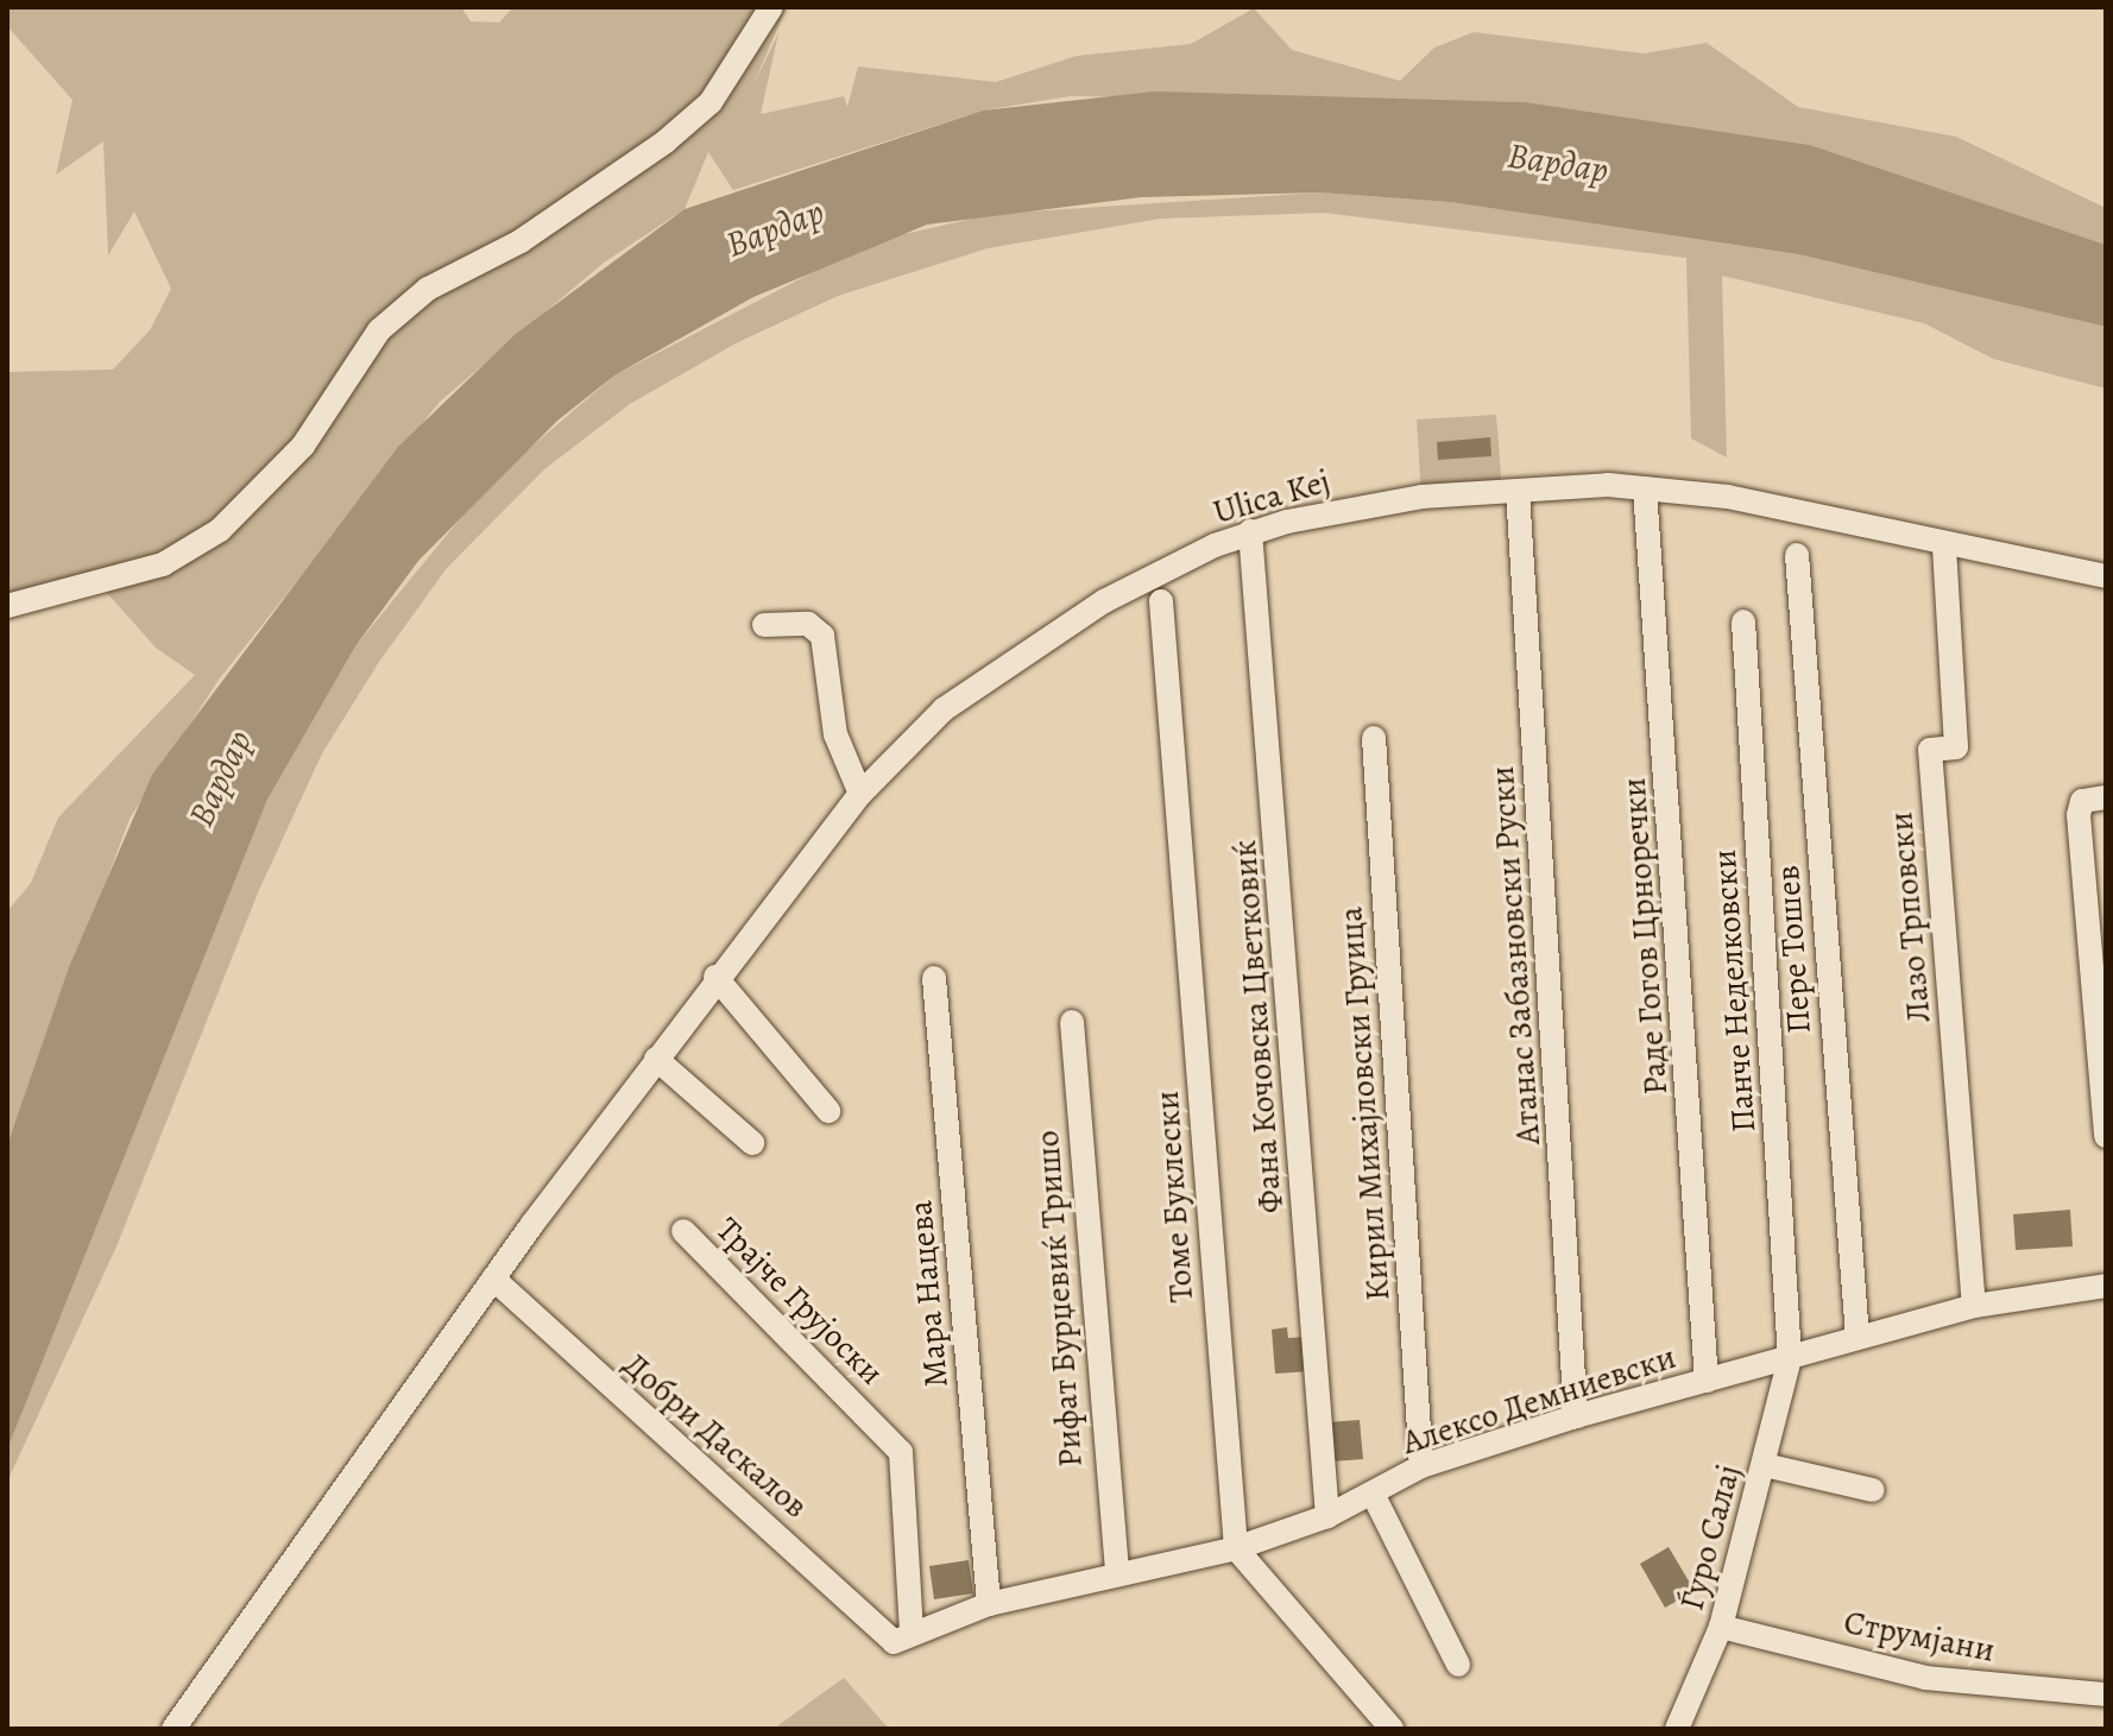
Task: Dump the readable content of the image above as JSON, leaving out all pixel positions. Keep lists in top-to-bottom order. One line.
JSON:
{"streets":{"street":["Ulica Kej","Лазо Трповски","Раде Гогов Црноречки","Пере Тошев","Атанас Забазновски Руски","Панче Неделковски","Фана Кочовска Цветковиќ","Кирил Михајловски Груица","Томе Буклески","Мара Нацева","Рифат Бурџевиќ Тришо","Трајче Грујоски","Алексо Демниевски","Добри Даскалов","Ѓуро Салај","Струмјани"]},"crossings":[["Ulica Kej","Лазо Трповски"],["Ulica Kej","Раде Гогов Црноречки"],["Ulica Kej","Атанас Забазновски Руски"],["Ulica Kej","Фана Кочовска Цветковиќ"],["Ulica Kej","Добри Даскалов"],["Лазо Трповски","Алексо Демниевски"],["Раде Гогов Црноречки","Алексо Демниевски"],["Пере Тошев","Алексо Демниевски"],["Атанас Забазновски Руски","Алексо Демниевски"],["Панче Неделковски","Алексо Демниевски"],["Панче Неделковски","Ѓуро Салај"],["Фана Кочовска Цветковиќ","Алексо Демниевски"],["Кирил Михајловски Груица","Алексо Демниевски"],["Томе Буклески","Алексо Демниевски"],["Мара Нацева","Алексо Демниевски"],["Рифат Бурџевиќ Тришо","Алексо Демниевски"],["Трајче Грујоски","Алексо Демниевски"],["Трајче Грујоски","Добри Даскалов"],["Алексо Демниевски","Добри Даскалов"],["Алексо Демниевски","Ѓуро Салај"],["Ѓуро Салај","Струмјани"]],"water":["Вардар"]}
